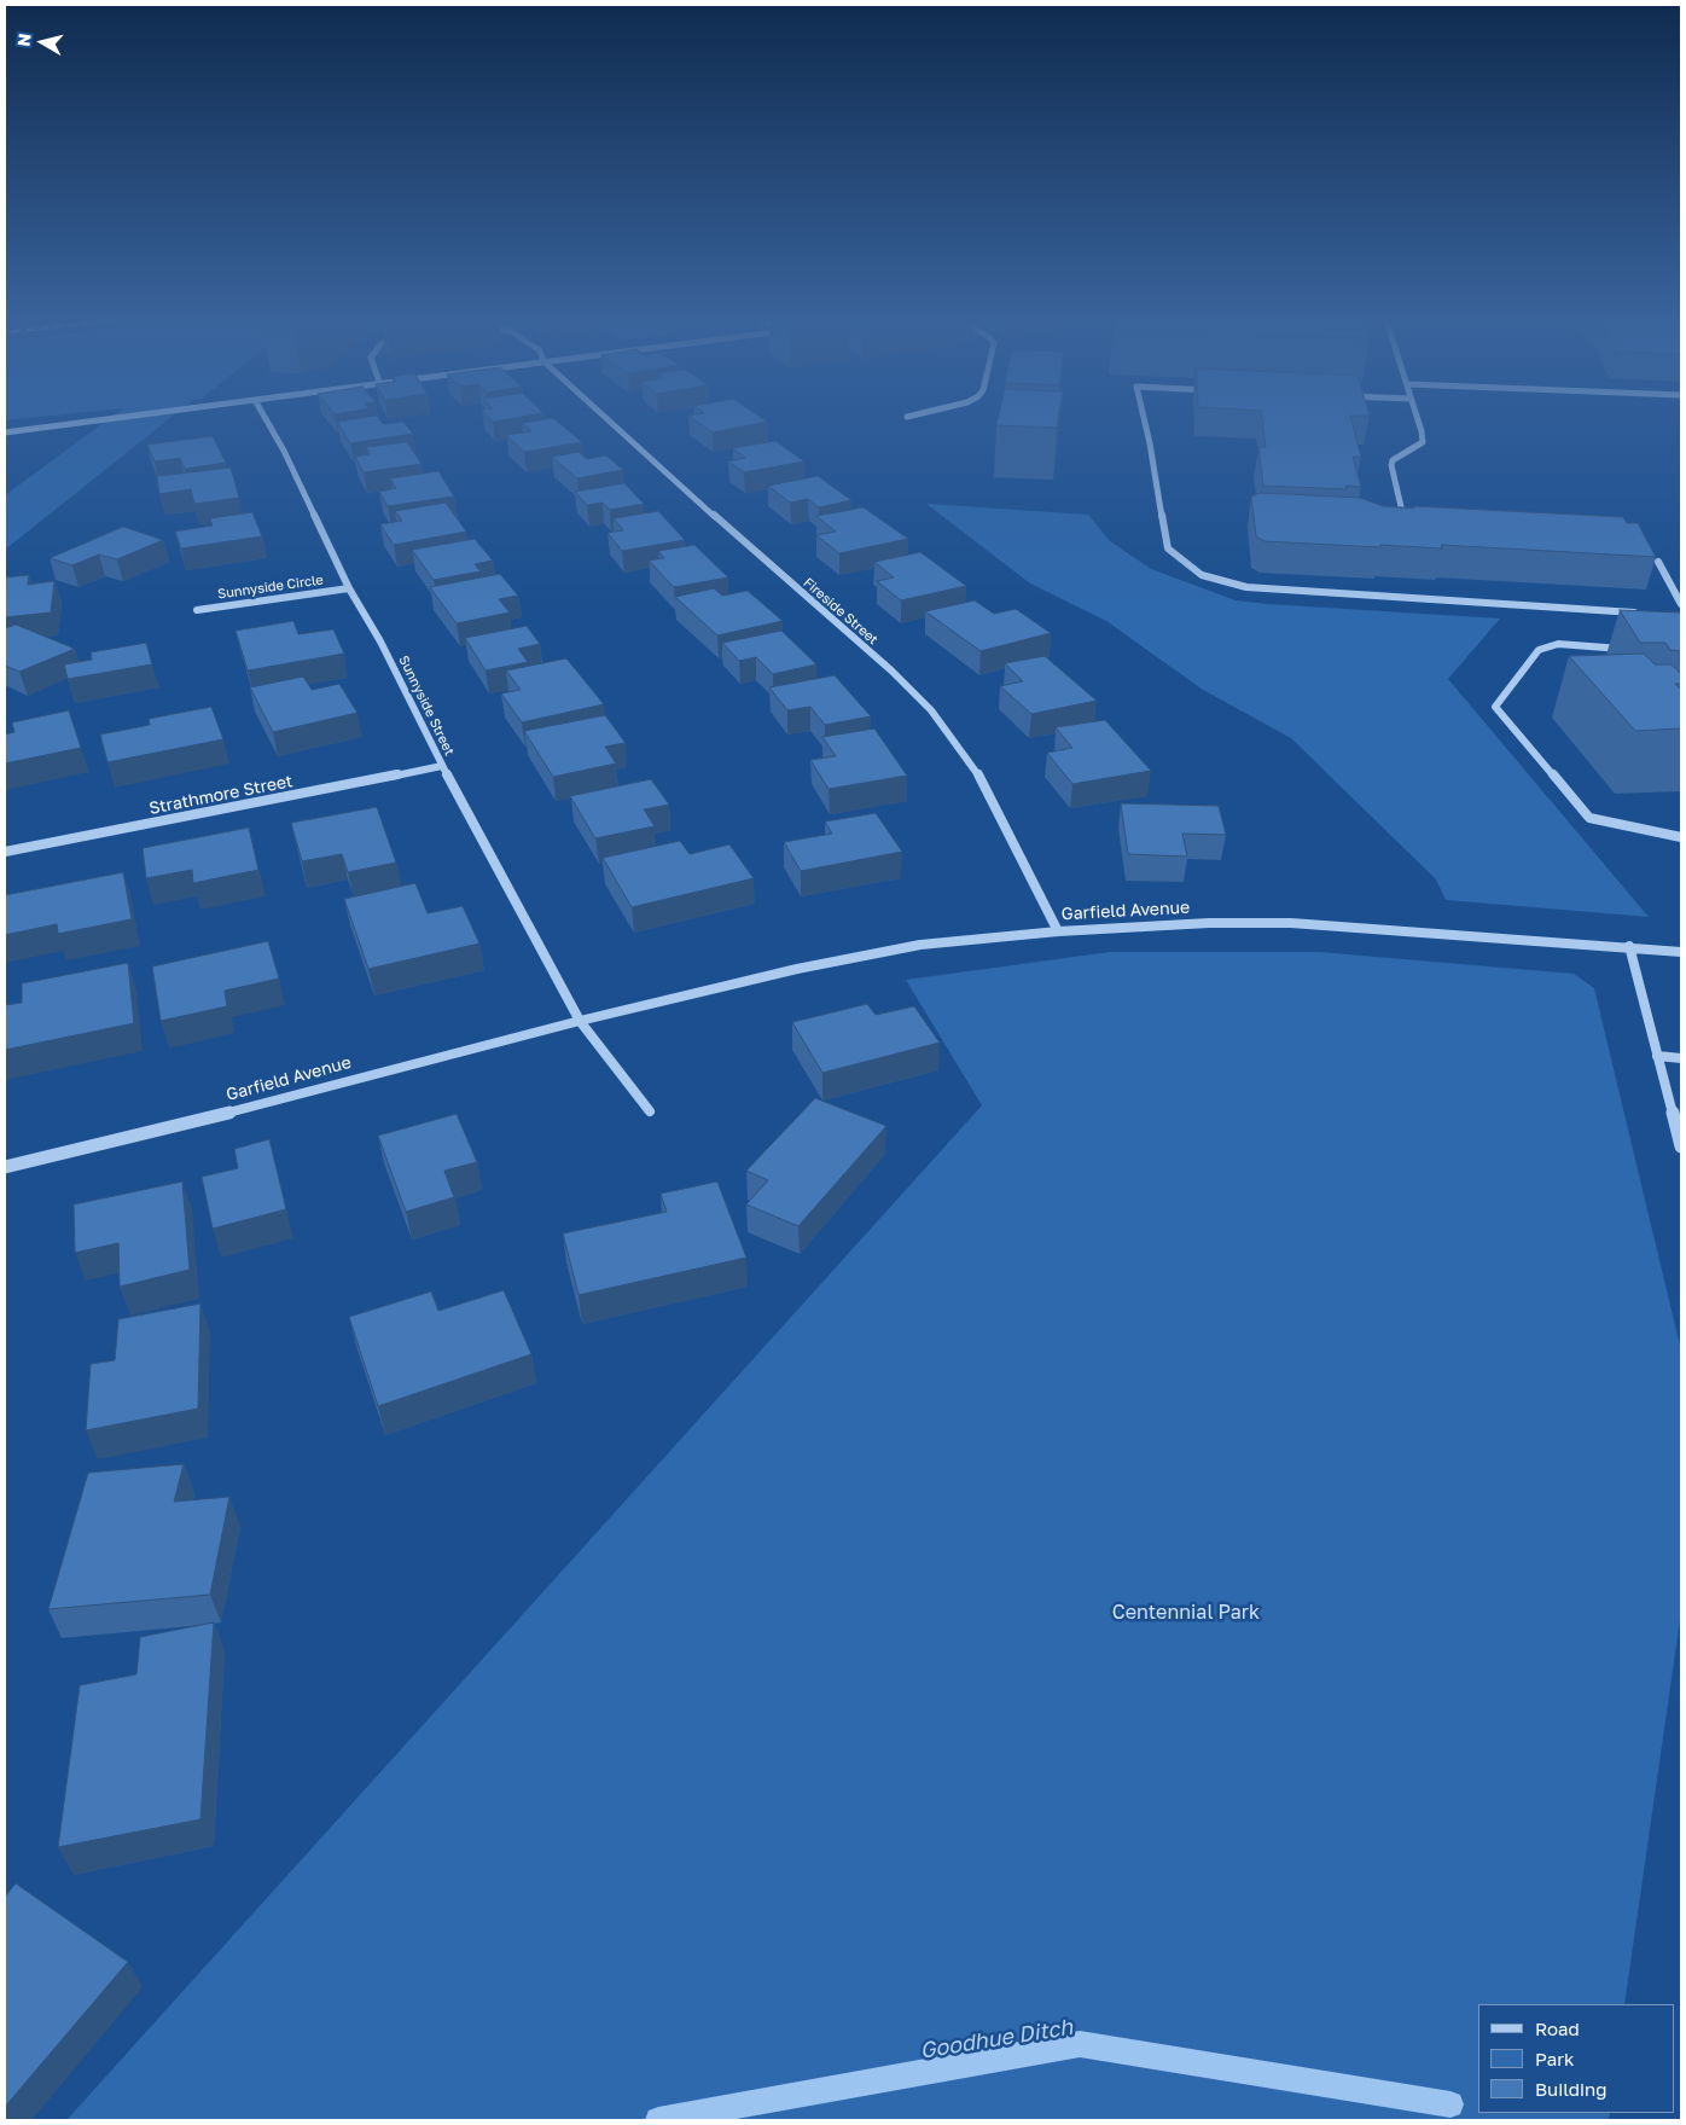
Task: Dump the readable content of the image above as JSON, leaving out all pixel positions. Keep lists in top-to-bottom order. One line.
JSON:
{"streets":{"street":["Sunnyside Circle","Fireside Street","Sunnyside Street","Strathmore Street","Garfield Avenue"]},"crossings":[["Sunnyside Circle","Sunnyside Street"],["Fireside Street","Garfield Avenue"],["Sunnyside Street","Strathmore Street"],["Sunnyside Street","Garfield Avenue"]],"water":["Goodhue Ditch"],"parks":["Centennial Park"],"legend":["Road","Park","Building"],"north":"left"}
